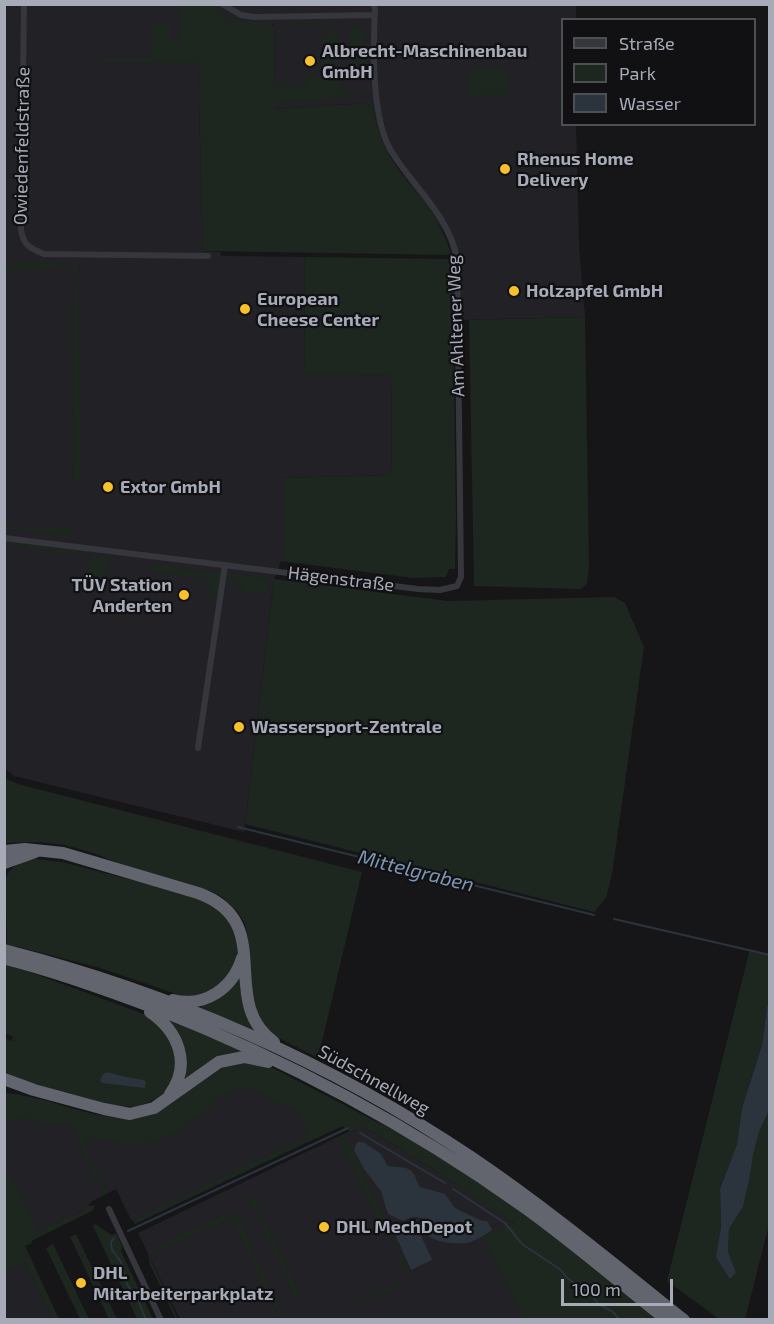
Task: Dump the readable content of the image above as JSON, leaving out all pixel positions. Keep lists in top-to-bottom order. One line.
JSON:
{"streets":{"highway":["Südschnellweg"],"street":["Owiedenfeldstraße","Am Ahltener Weg","Hägenstraße"]},"crossings":[["Am Ahltener Weg","Hägenstraße"]],"water":["Mittelgraben"],"places":["Albrecht-Maschinenbau GmbH","Rhenus Home Delivery","Holzapfel GmbH","European Cheese Center","Extor GmbH","TÜV Station Anderten","Wassersport-Zentrale","DHL MechDepot","DHL Mitarbeiterparkplatz"],"legend":["Straße","Park","Wasser"],"scale_bar":"100 m"}
